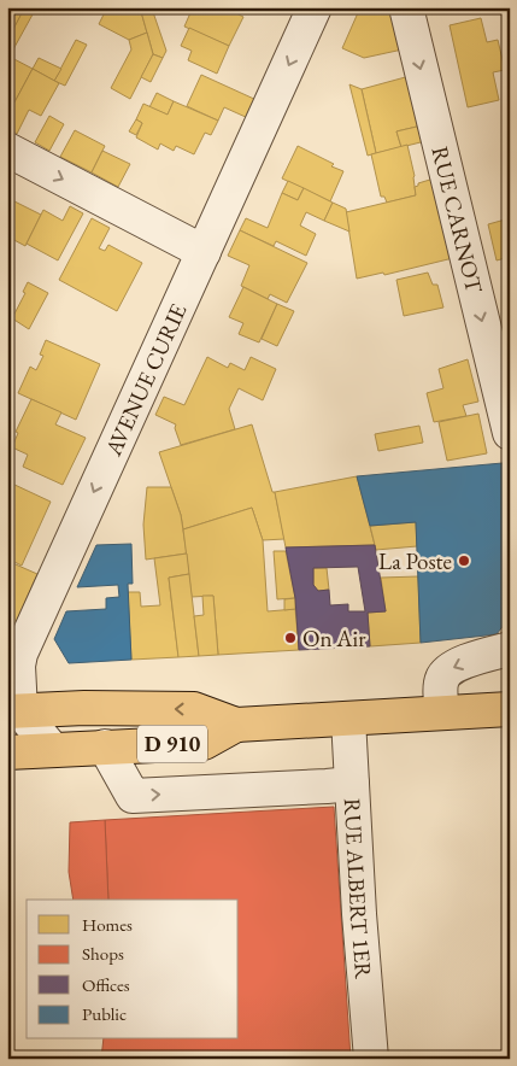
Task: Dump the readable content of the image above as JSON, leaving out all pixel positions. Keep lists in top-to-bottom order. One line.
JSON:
{"streets":{"main road":["D 910"],"street":["RUE CARNOT","AVENUE CURIE","RUE ALBERT 1ER"]},"crossings":[["AVENUE CURIE","D 910"],["D 910","RUE ALBERT 1ER"]],"one_way":["RUE CARNOT","AVENUE CURIE"],"places":["La Poste","On Air"],"legend":["Homes","Shops","Offices","Public"]}
